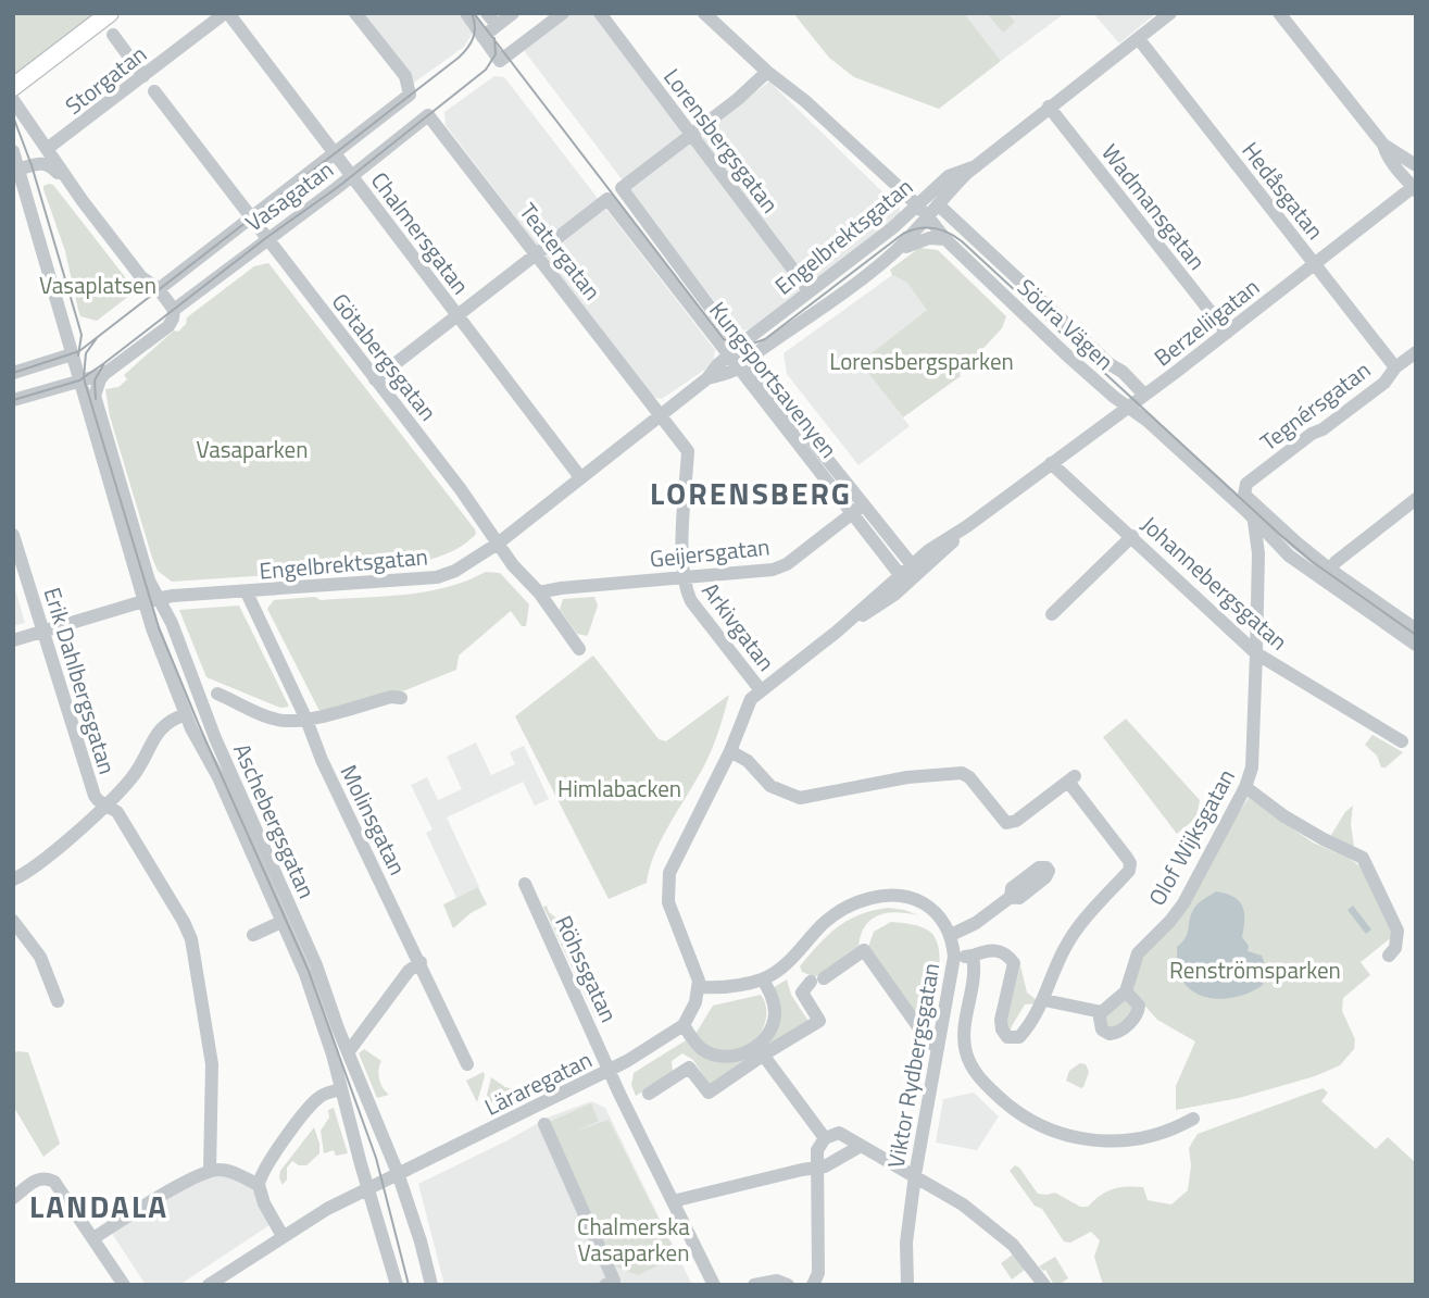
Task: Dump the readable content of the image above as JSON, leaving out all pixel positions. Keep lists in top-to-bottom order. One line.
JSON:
{"streets":{"street":["Storgatan","Lorensbergsgatan","Hedåsgatan","Vasagatan","Wadmansgatan","Chalmersgatan","Engelbrektsgatan","Teatergatan","Berzeliigatan","Södra Vägen","Götabergsgatan","Kungsportsavenyen","Tegnérsgatan","Geijersgatan","Johannebergsgatan","Arkivgatan","Erik Dahlbergsgatan","Molinsgatan","Aschebergsgatan","Olof Wijksgatan","Röhssgatan","Viktor Rydbergsgatan","Läraregatan"]},"crossings":[["Storgatan","Chalmersgatan"],["Lorensbergsgatan","Engelbrektsgatan"],["Lorensbergsgatan","Kungsportsavenyen"],["Hedåsgatan","Engelbrektsgatan"],["Hedåsgatan","Berzeliigatan"],["Hedåsgatan","Tegnérsgatan"],["Vasagatan","Chalmersgatan"],["Vasagatan","Teatergatan"],["Vasagatan","Götabergsgatan"],["Wadmansgatan","Engelbrektsgatan"],["Wadmansgatan","Berzeliigatan"],["Chalmersgatan","Engelbrektsgatan"],["Engelbrektsgatan","Teatergatan"],["Engelbrektsgatan","Södra Vägen"],["Engelbrektsgatan","Götabergsgatan"],["Engelbrektsgatan","Kungsportsavenyen"],["Engelbrektsgatan","Arkivgatan"],["Engelbrektsgatan","Erik Dahlbergsgatan"],["Engelbrektsgatan","Molinsgatan"],["Engelbrektsgatan","Aschebergsgatan"],["Teatergatan","Kungsportsavenyen"],["Teatergatan","Arkivgatan"],["Berzeliigatan","Södra Vägen"],["Berzeliigatan","Kungsportsavenyen"],["Berzeliigatan","Johannebergsgatan"],["Södra Vägen","Olof Wijksgatan"],["Götabergsgatan","Geijersgatan"],["Kungsportsavenyen","Geijersgatan"],["Geijersgatan","Arkivgatan"],["Johannebergsgatan","Olof Wijksgatan"],["Aschebergsgatan","Läraregatan"],["Röhssgatan","Läraregatan"],["Viktor Rydbergsgatan","Läraregatan"]],"districts":["LORENSBERG","LANDALA"],"parks":["Vasaplatsen","Lorensbergsparken","Vasaparken","Himlabacken","Renströmsparken","Chalmerska Vasaparken"]}
